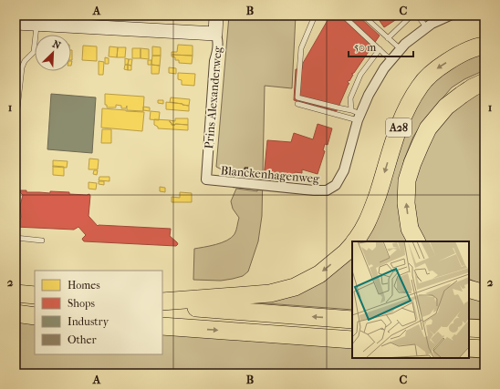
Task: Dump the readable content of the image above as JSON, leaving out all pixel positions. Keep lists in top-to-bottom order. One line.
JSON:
{"streets":{"highway":["A28"],"street":["Prins Alexanderweg","Blanckenhagenweg"]},"crossings":[["Prins Alexanderweg","Blanckenhagenweg"]],"legend":["Homes","Shops","Industry","Other"],"scale_bar":"50 m","north":"top right","grid":{"columns":["A","B","C"],"rows":["1","2"]}}
